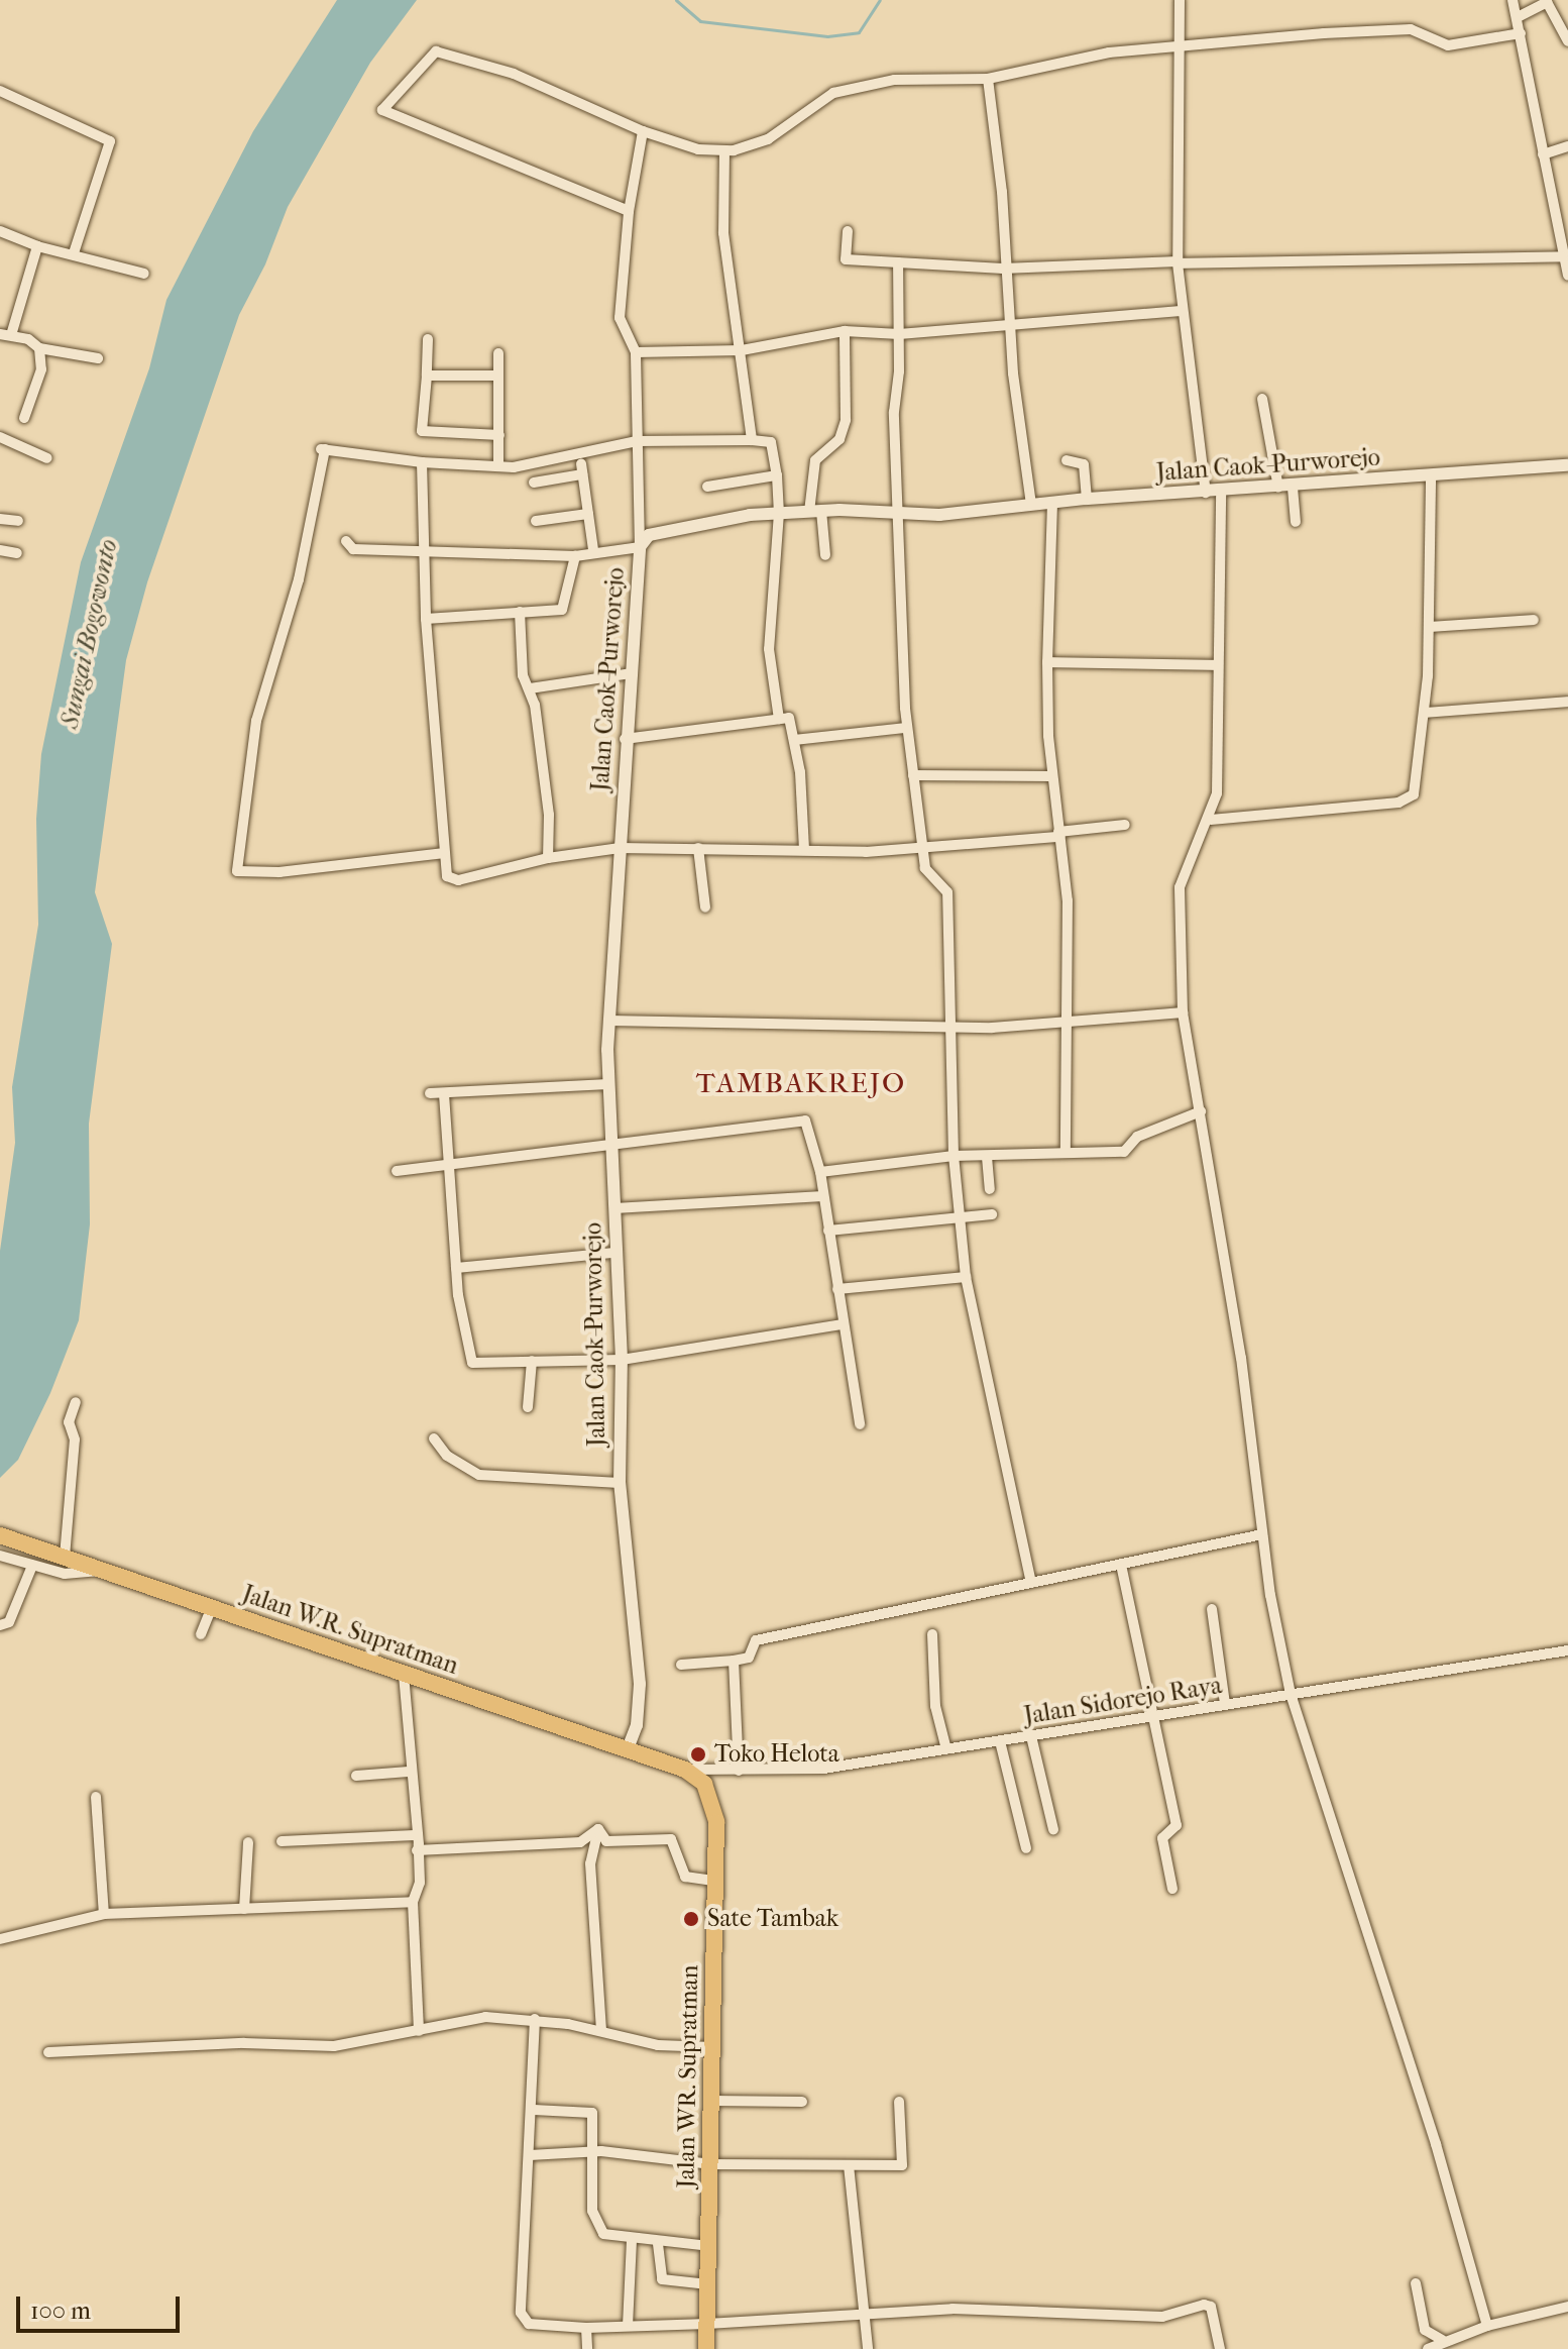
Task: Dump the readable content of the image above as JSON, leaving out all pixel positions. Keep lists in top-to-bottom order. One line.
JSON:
{"streets":{"main road":["Jalan W.R. Supratman","Jalan WR. Supratman"],"street":["Jalan Caok-Purworejo","Jalan Sidorejo Raya"]},"crossings":[["Jalan Caok-Purworejo","Jalan W.R. Supratman"],["Jalan W.R. Supratman","Jalan Sidorejo Raya"],["Jalan W.R. Supratman","Jalan WR. Supratman"],["Jalan Sidorejo Raya","Jalan WR. Supratman"]],"districts":["TAMBAKREJO"],"water":["Sungai Bogowonto"],"places":["Toko Helota","Sate Tambak"],"scale_bar":"100 m"}
